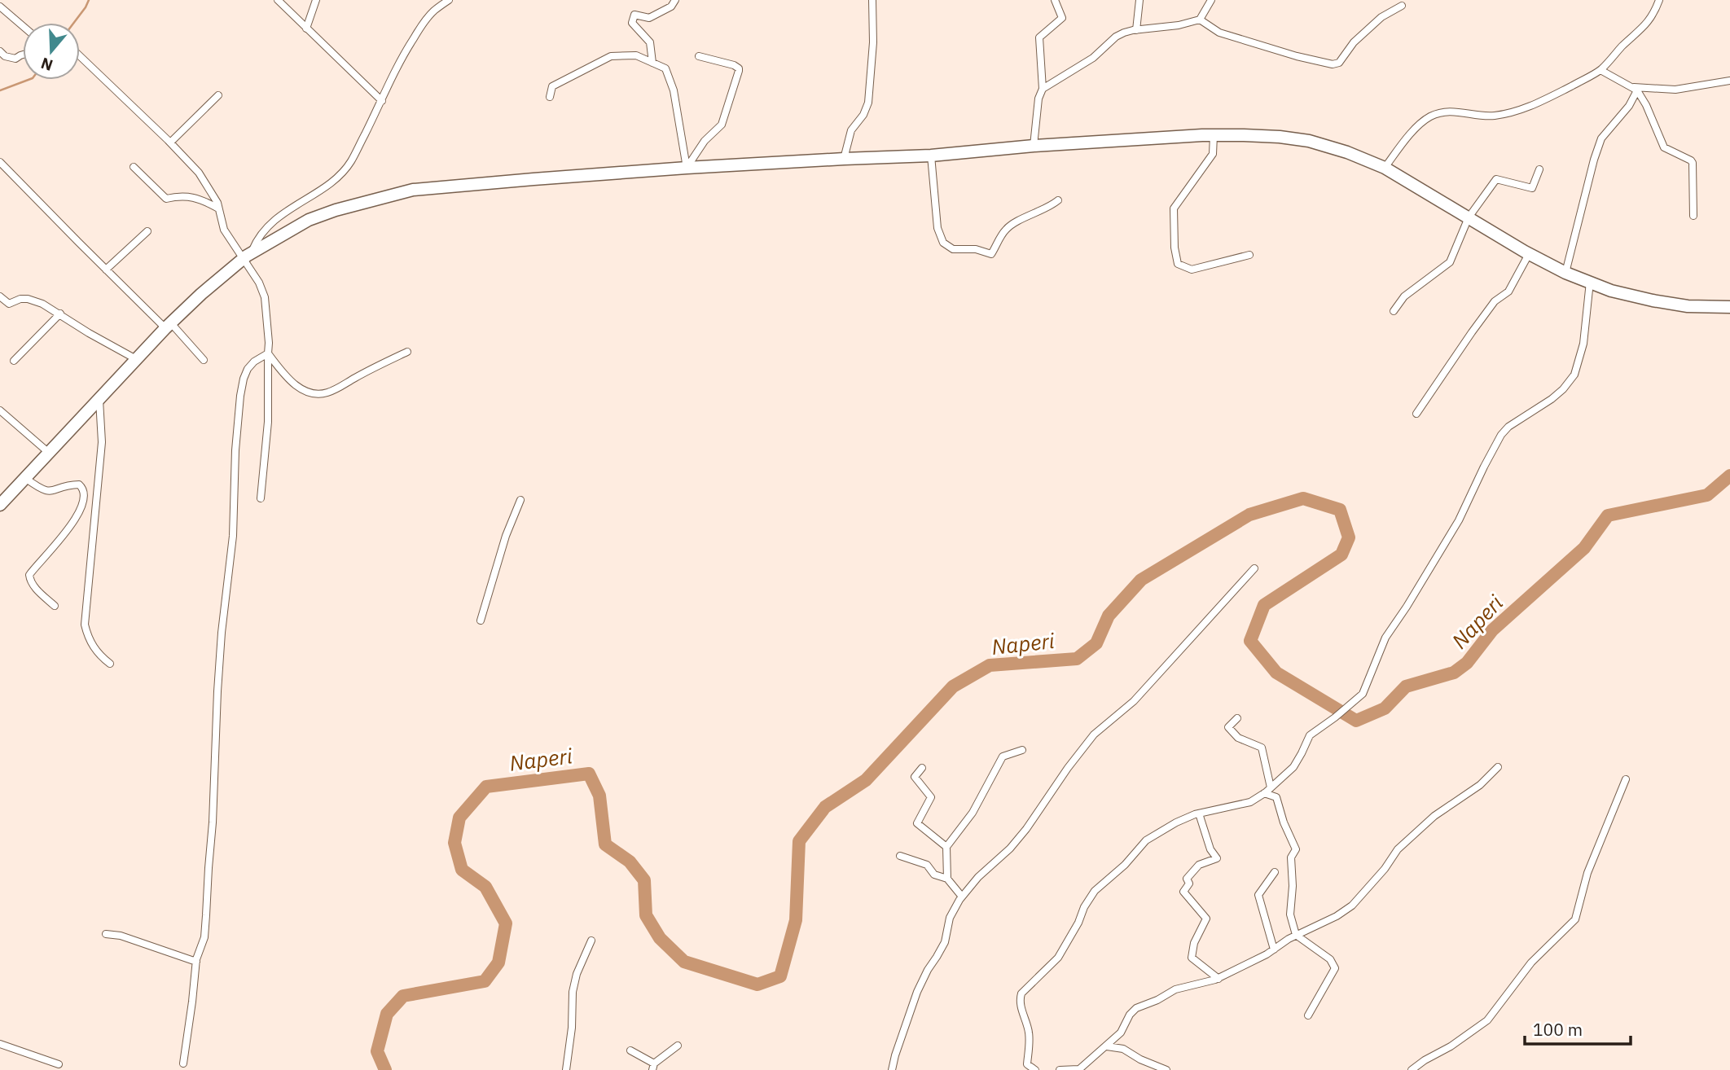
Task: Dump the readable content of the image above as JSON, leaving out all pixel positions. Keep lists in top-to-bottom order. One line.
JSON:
{"water":["Naperi"],"scale_bar":"100 m","north":"bottom"}
